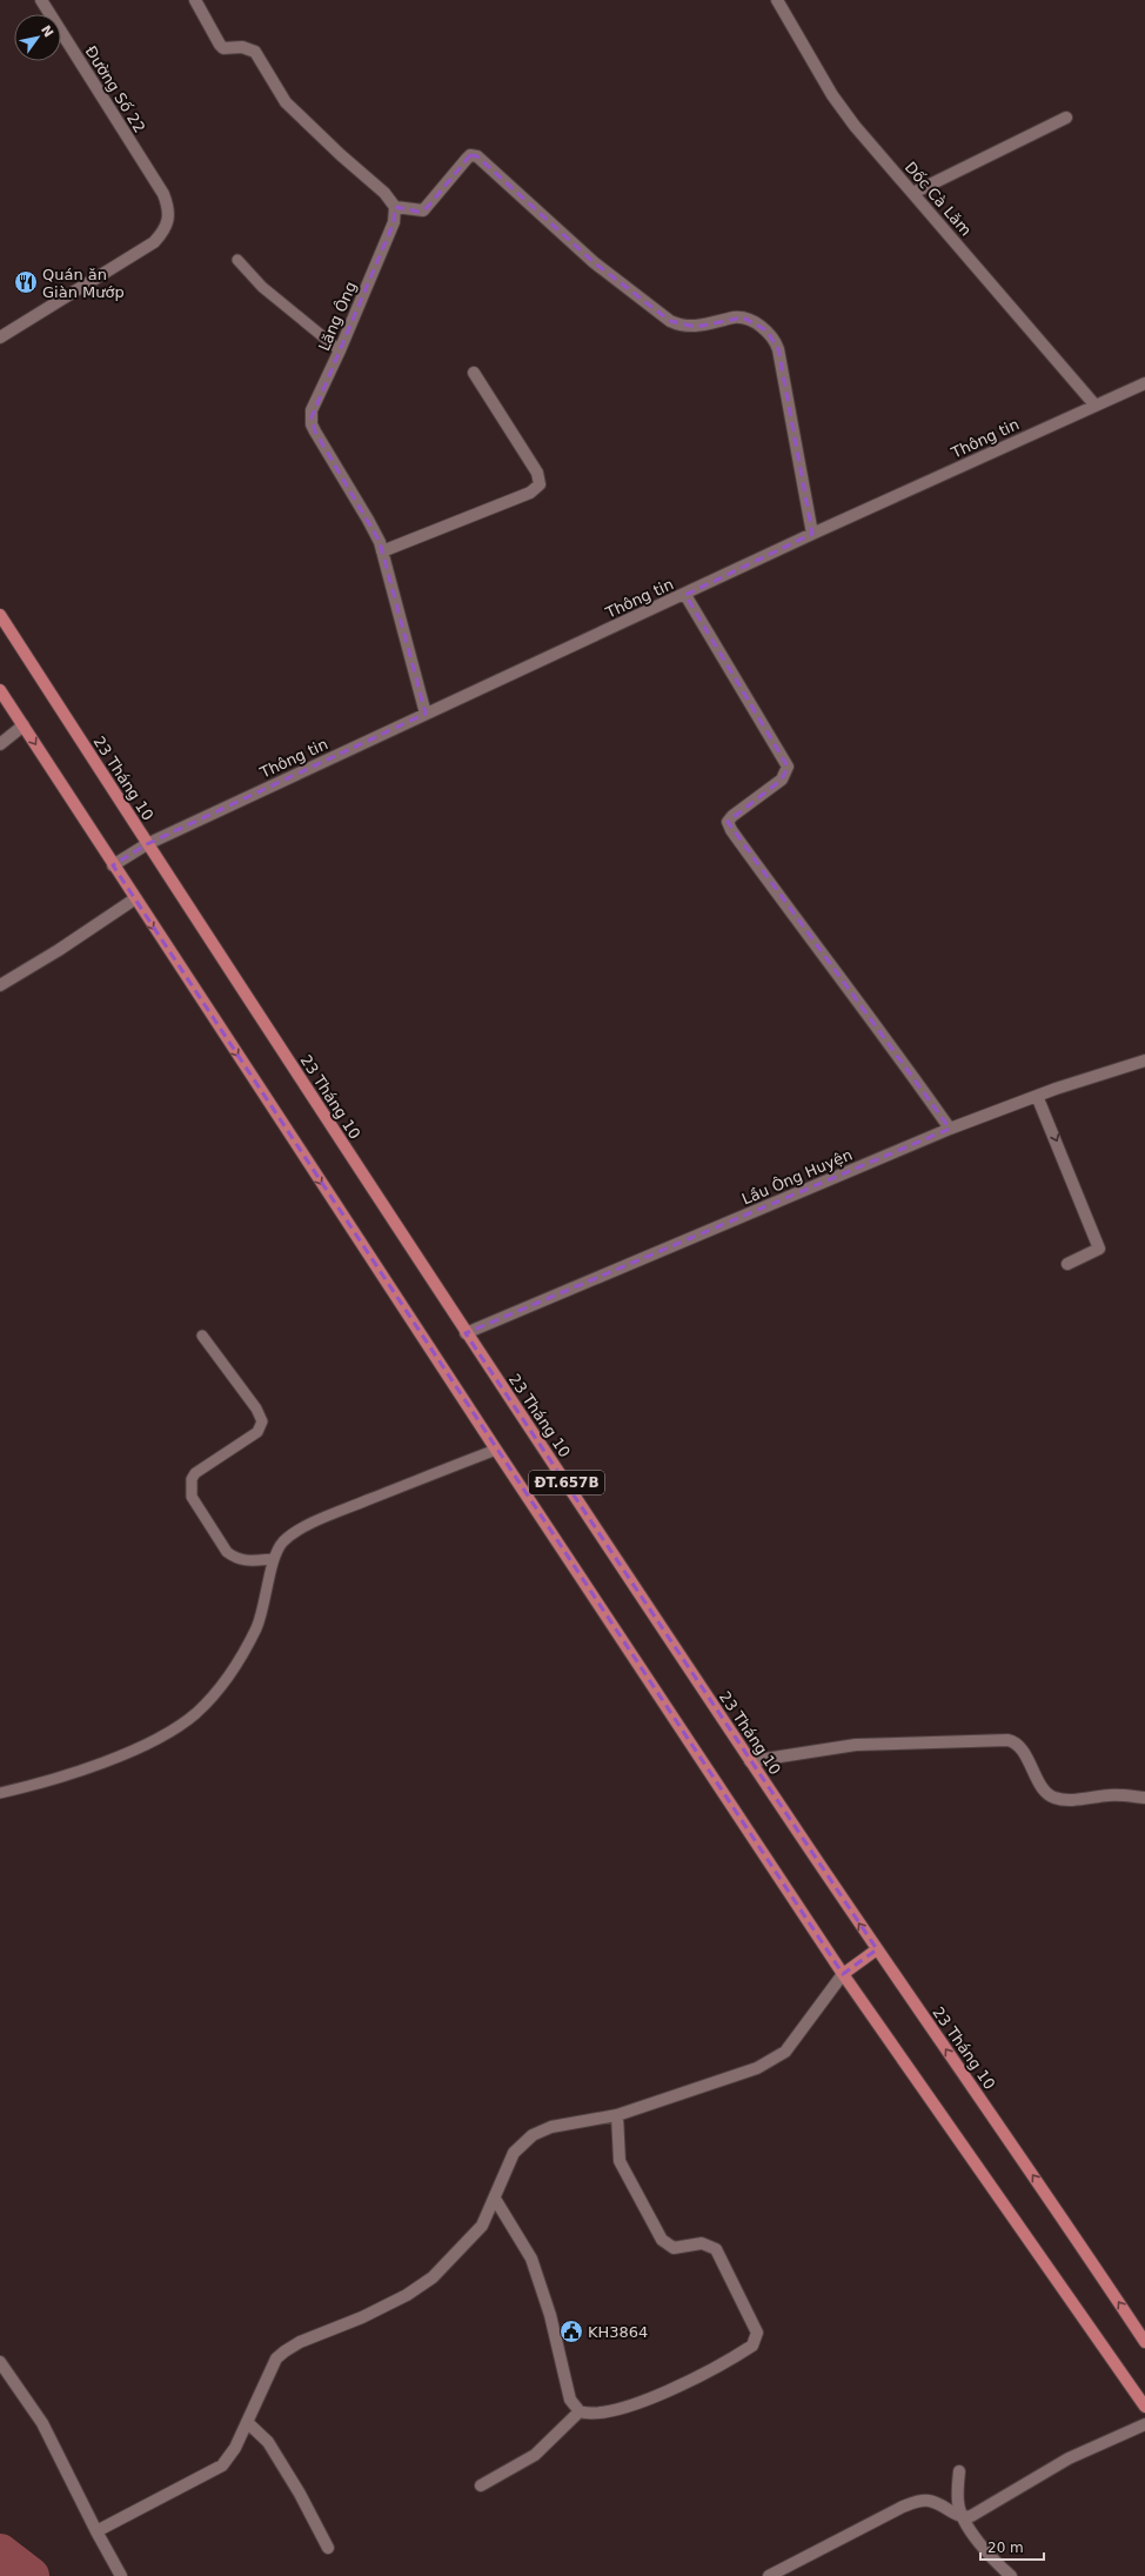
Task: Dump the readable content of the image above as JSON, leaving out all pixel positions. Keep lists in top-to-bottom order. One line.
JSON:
{"streets":{"main road":["23 Tháng 10","ĐT.657B"],"street":["Đường Số 22","Dốc Cà Lăm","Lăng Ông","Thông tin","Lầu Ông Huyện"]},"crossings":[["Dốc Cà Lăm","Thông tin"],["Lăng Ông","Thông tin"],["Thông tin","23 Tháng 10"],["Thông tin","ĐT.657B"],["23 Tháng 10","Lầu Ông Huyện"]],"places":{"restaurant":["Quán ăn Giàn Mướp"],"public building":["KH3864"]},"scale_bar":"20 m","north":"top right"}
